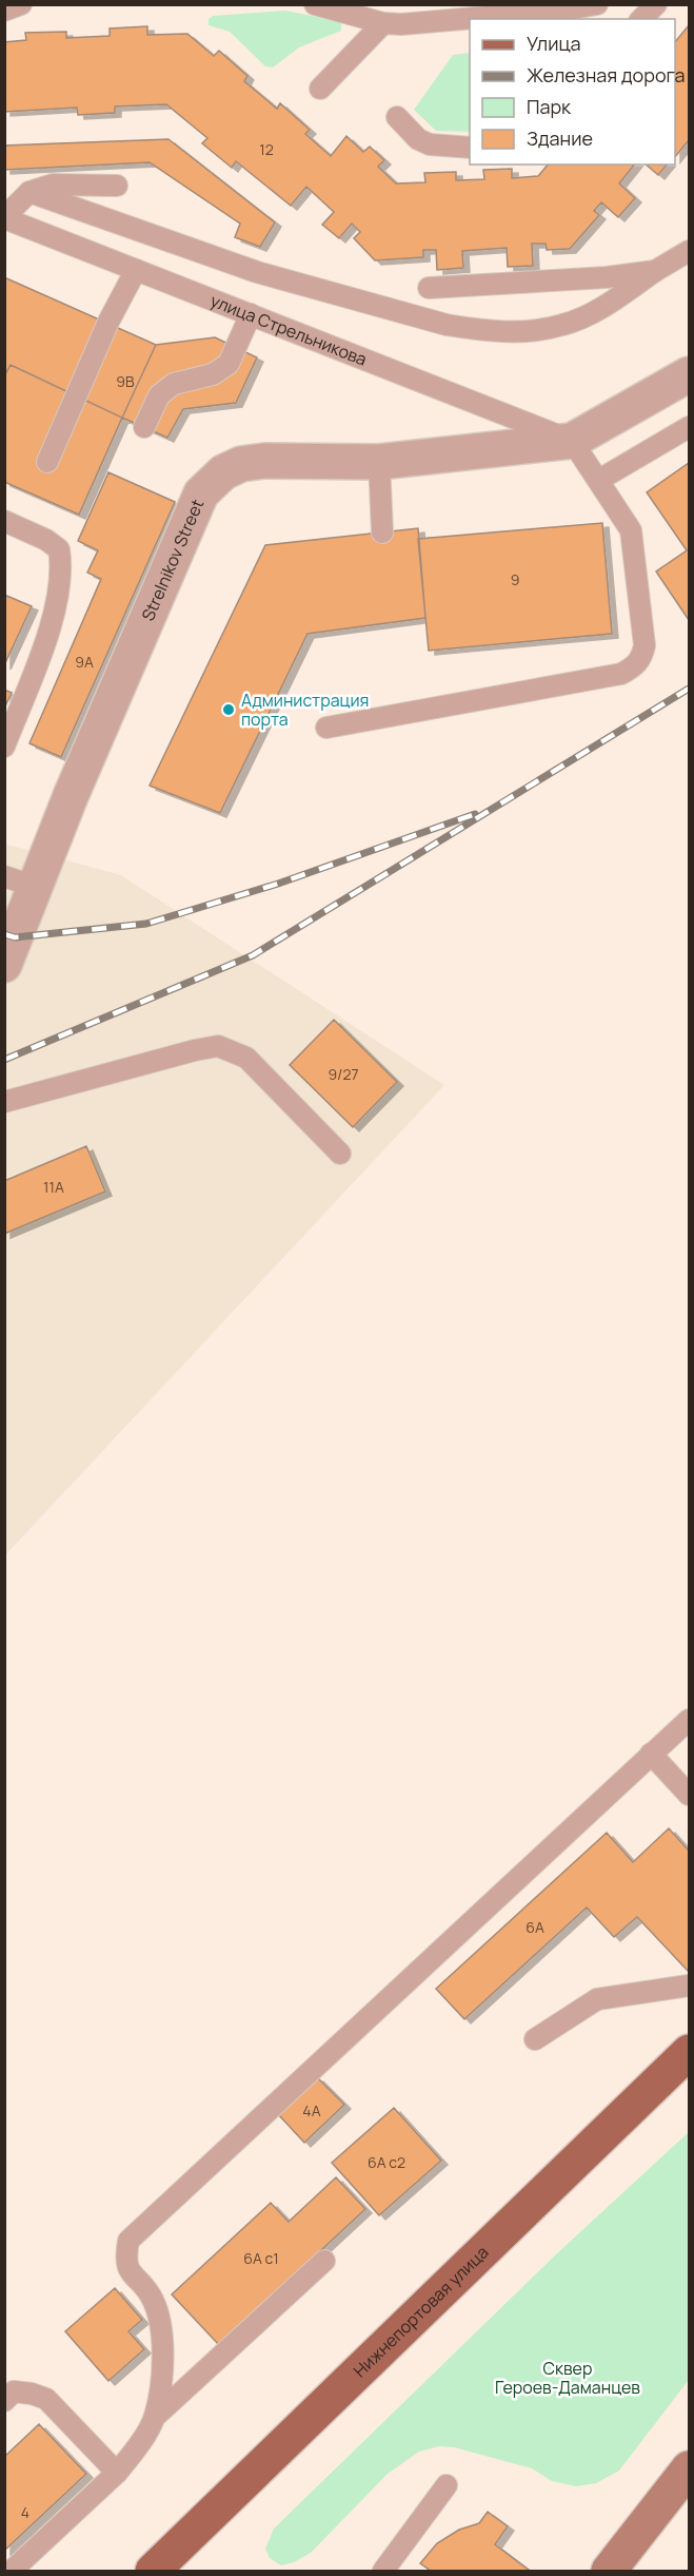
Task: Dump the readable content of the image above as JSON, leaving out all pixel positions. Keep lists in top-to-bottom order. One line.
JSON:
{"streets":{"main road":["Нижнепортовая улица"],"street":["Strelnikov Street"],"lane":["улица Стрельникова"]},"crossings":[["улица Стрельникова","Strelnikov Street"]],"parks":["Сквер Героев-Даманцев"],"places":["Администрация порта"],"house_numbers":["12","9В","9","9А","9/27","11А","6А","4А","6А с2","6А с1","4"],"legend":["Улица","Железная дорога","Парк","Здание"]}
